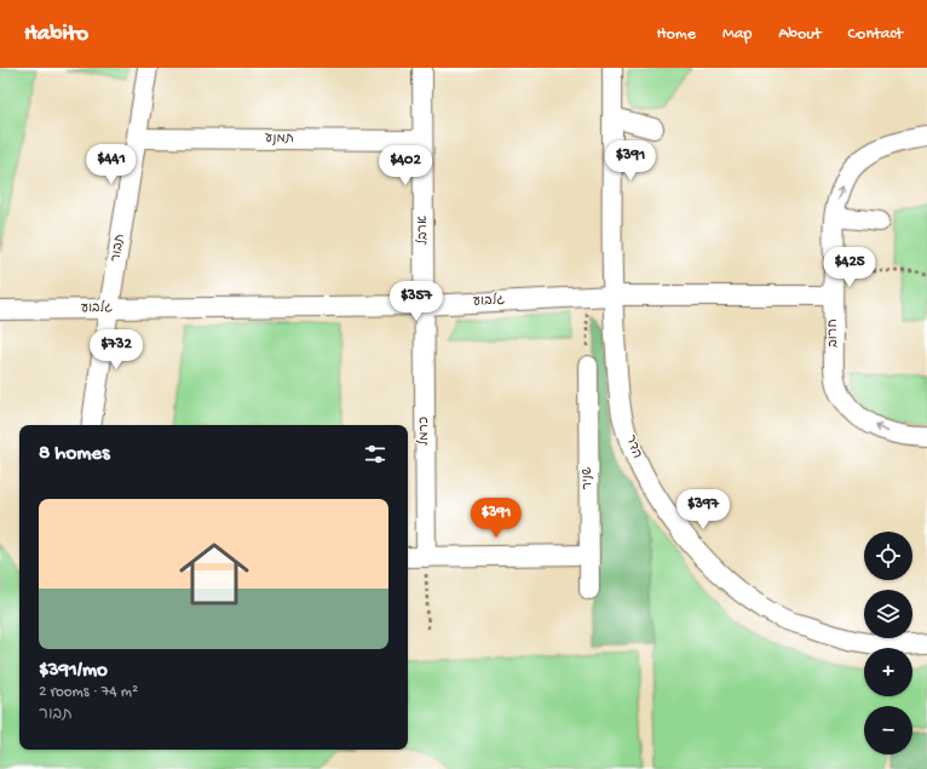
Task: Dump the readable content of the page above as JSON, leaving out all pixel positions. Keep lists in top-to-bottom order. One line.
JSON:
{"streets":{"street":["תמנע","ארבל","תבור","גלבוע","חרוב","כרמל","הדר","שניר"]},"crossings":[["תמנע","ארבל"],["תמנע","תבור"],["ארבל","גלבוע"],["ארבל","כרמל"],["תבור","גלבוע"],["גלבוע","חרוב"],["גלבוע","כרמל"],["גלבוע","הדר"]],"page":{"header":"Habito","nav":["Home","Map","About","Contact"],"price":["$391","$441","$402","$425","$357","$732","$397","$391"],"heading":"8 homes","list":[{"name":"$391/mo","note":"2 rooms · 74 m² · תבור"}],"map_buttons":["+","−"]}}
